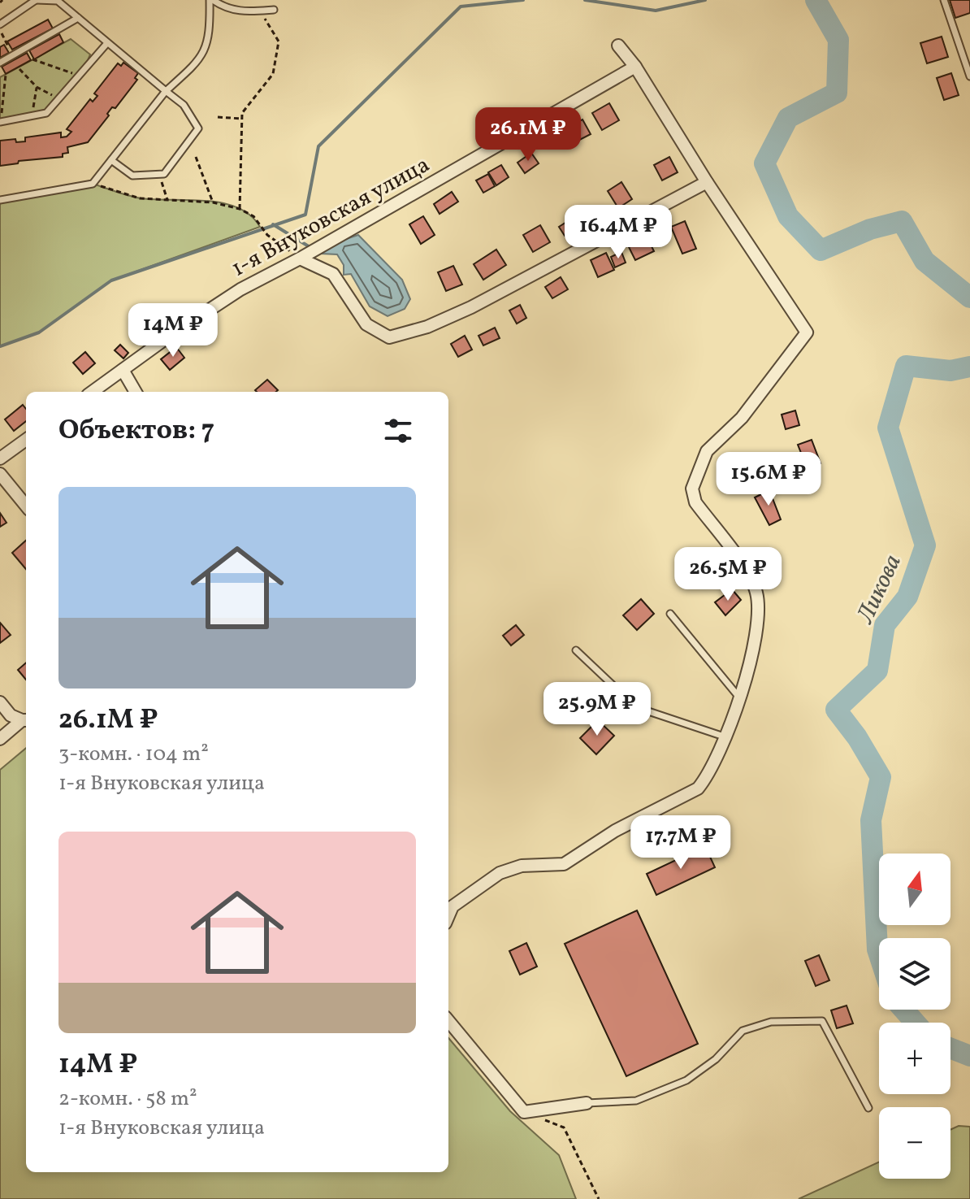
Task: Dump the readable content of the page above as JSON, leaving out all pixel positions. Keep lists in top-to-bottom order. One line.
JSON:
{"streets":{"street":["1-я Внуковская улица"]},"water":["Ликова"],"north":"top","page":{"price":["26.1M ₽","16.4M ₽","14M ₽","15.6M ₽","26.5M ₽","25.9M ₽","17.7M ₽"],"heading":"Объектов: 7","list":[{"name":"26.1M ₽","note":"3-комн. · 104 m² · 1-я Внуковская улица"},{"name":"14M ₽","note":"2-комн. · 58 m² · 1-я Внуковская улица"}],"map_buttons":["+","−"]}}
